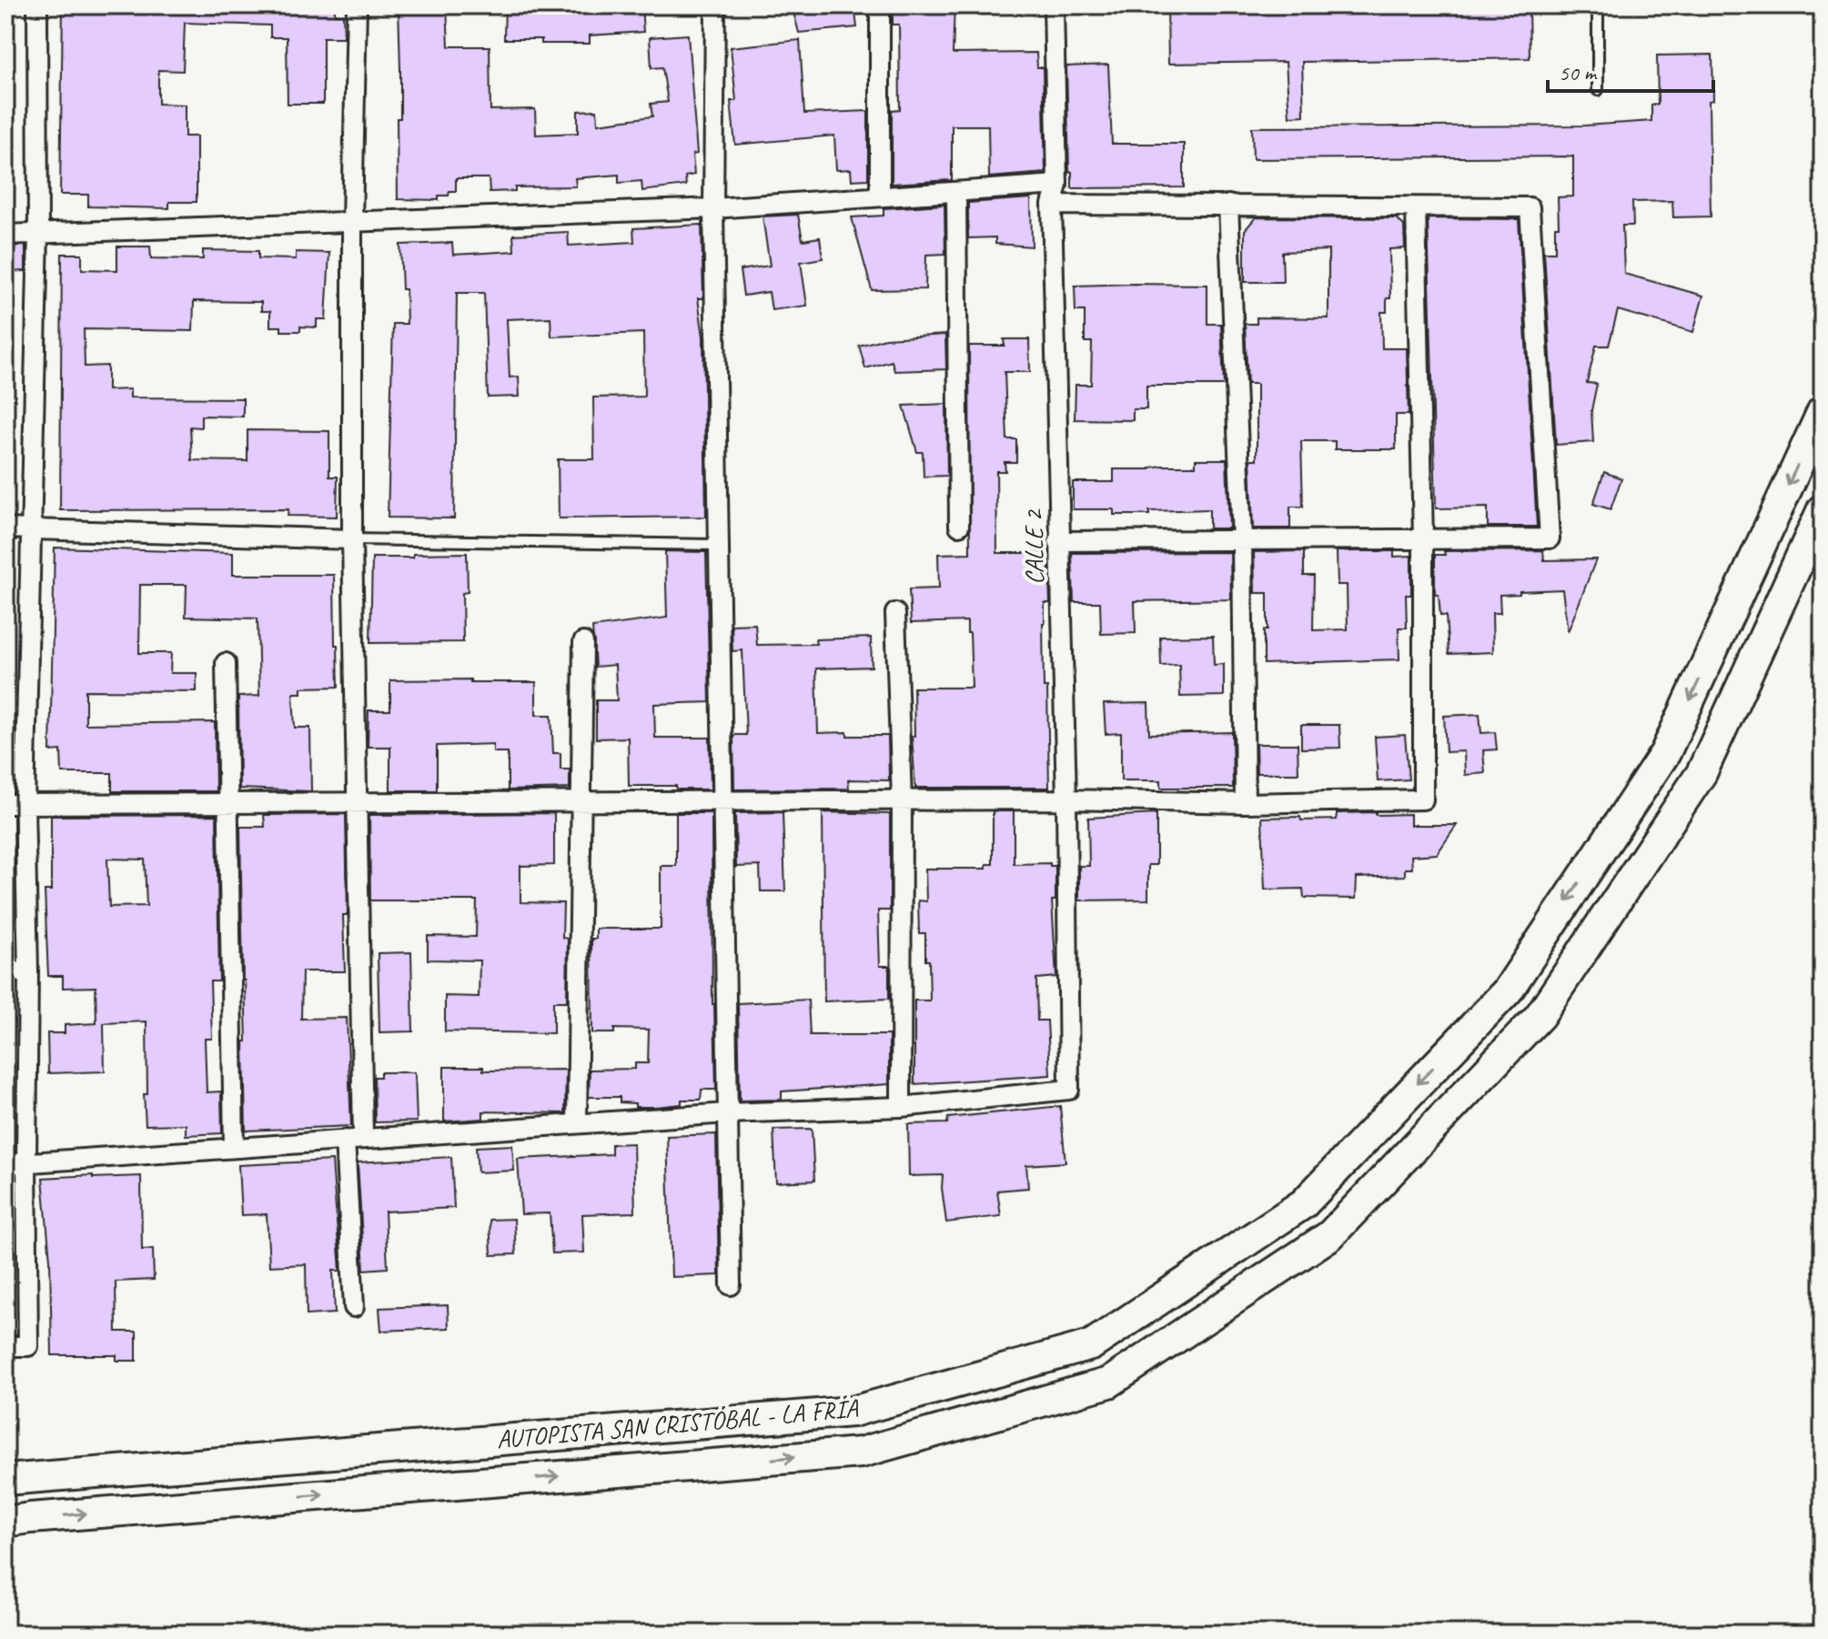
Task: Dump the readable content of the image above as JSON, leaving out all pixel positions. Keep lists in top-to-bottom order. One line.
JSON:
{"streets":{"highway":["AUTOPISTA SAN CRISTÓBAL - LA FRÍA"],"street":["CALLE 2"]},"scale_bar":"50 m"}
